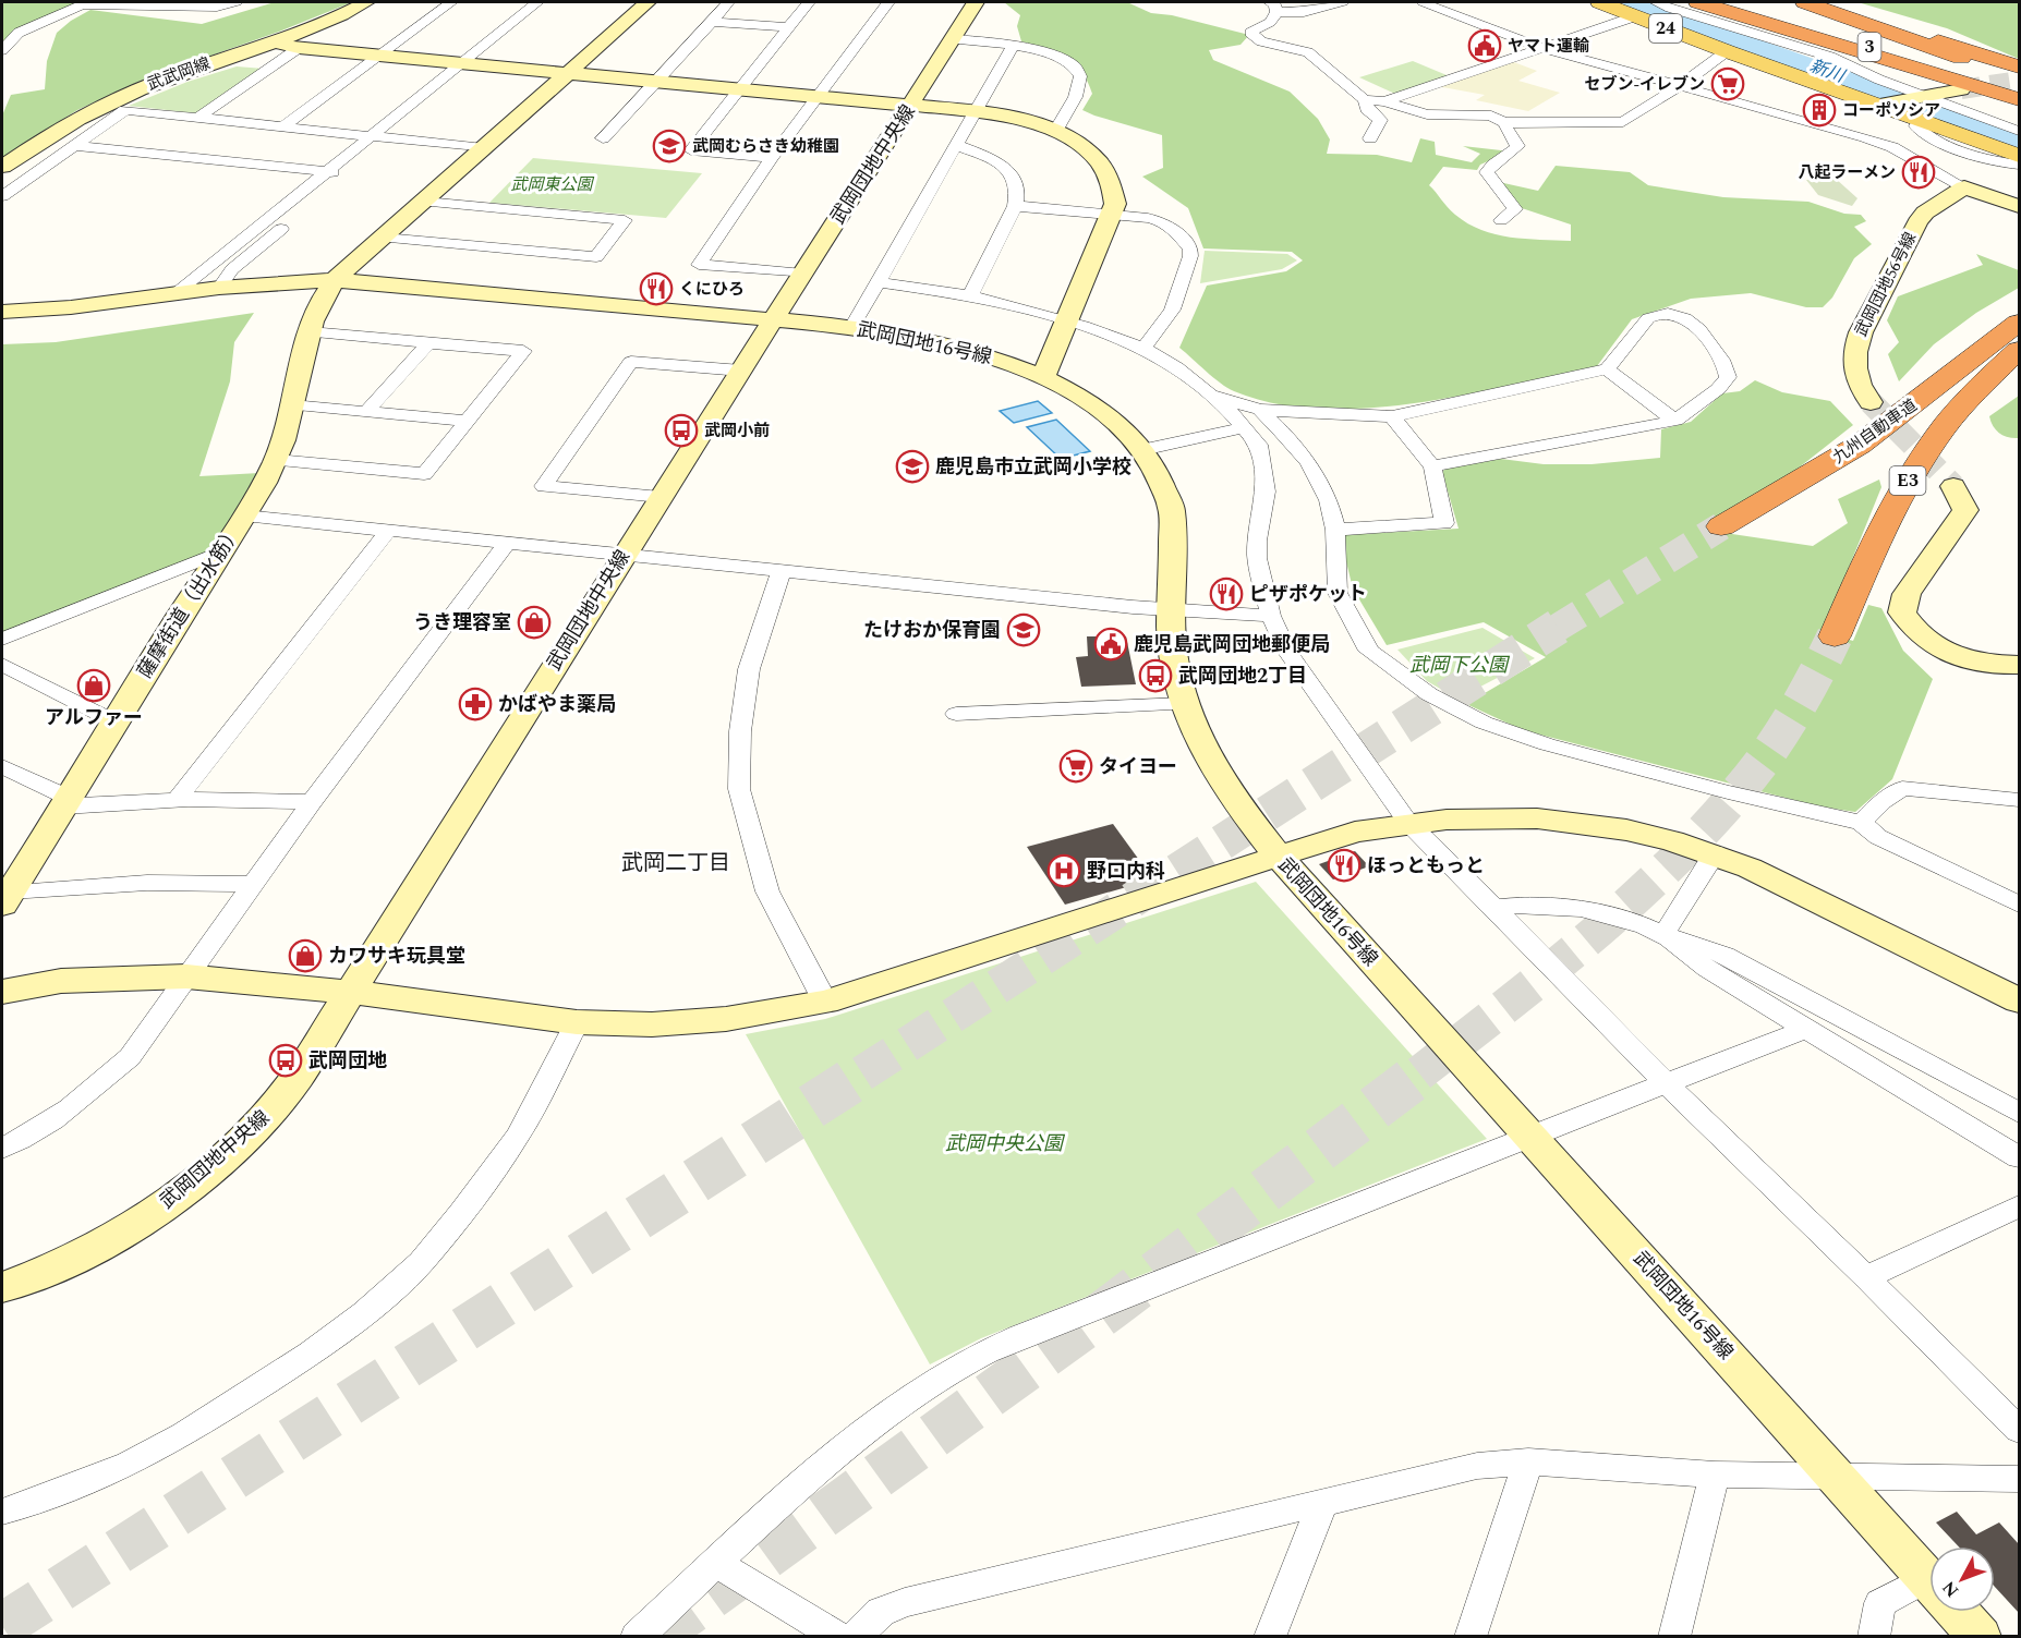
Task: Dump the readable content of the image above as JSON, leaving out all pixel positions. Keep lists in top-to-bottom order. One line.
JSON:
{"streets":{"highway":["3","九州自動車道","E3"],"main road":["24"],"street":["武武岡線","武岡団地中央線","武岡団地56号線","武岡団地16号線","薩摩街道（出水筋）"]},"crossings":[["武岡団地中央線","武岡団地16号線"],["武岡団地16号線","薩摩街道（出水筋）"]],"districts":["武岡二丁目"],"water":["新川"],"parks":["武岡東公園","武岡下公園","武岡中央公園"],"places":{"public building":["ヤマト運輸","鹿児島武岡団地郵便局"],"supermarket":["セブン-イレブン","タイヨー"],"building":["コーポソシア"],"school or university":["武岡むらさき幼稚園","鹿児島市立武岡小学校","たけおか保育園"],"restaurant":["八起ラーメン","くにひろ","ピザポケット","ほっともっと"],"bus stop":["武岡小前","武岡団地2丁目","武岡団地"],"shop":["うき理容室","アルファー","カワサキ玩具堂"],"pharmacy":["かばやま薬局"],"hospital":["野口内科"]},"north":"bottom left"}
